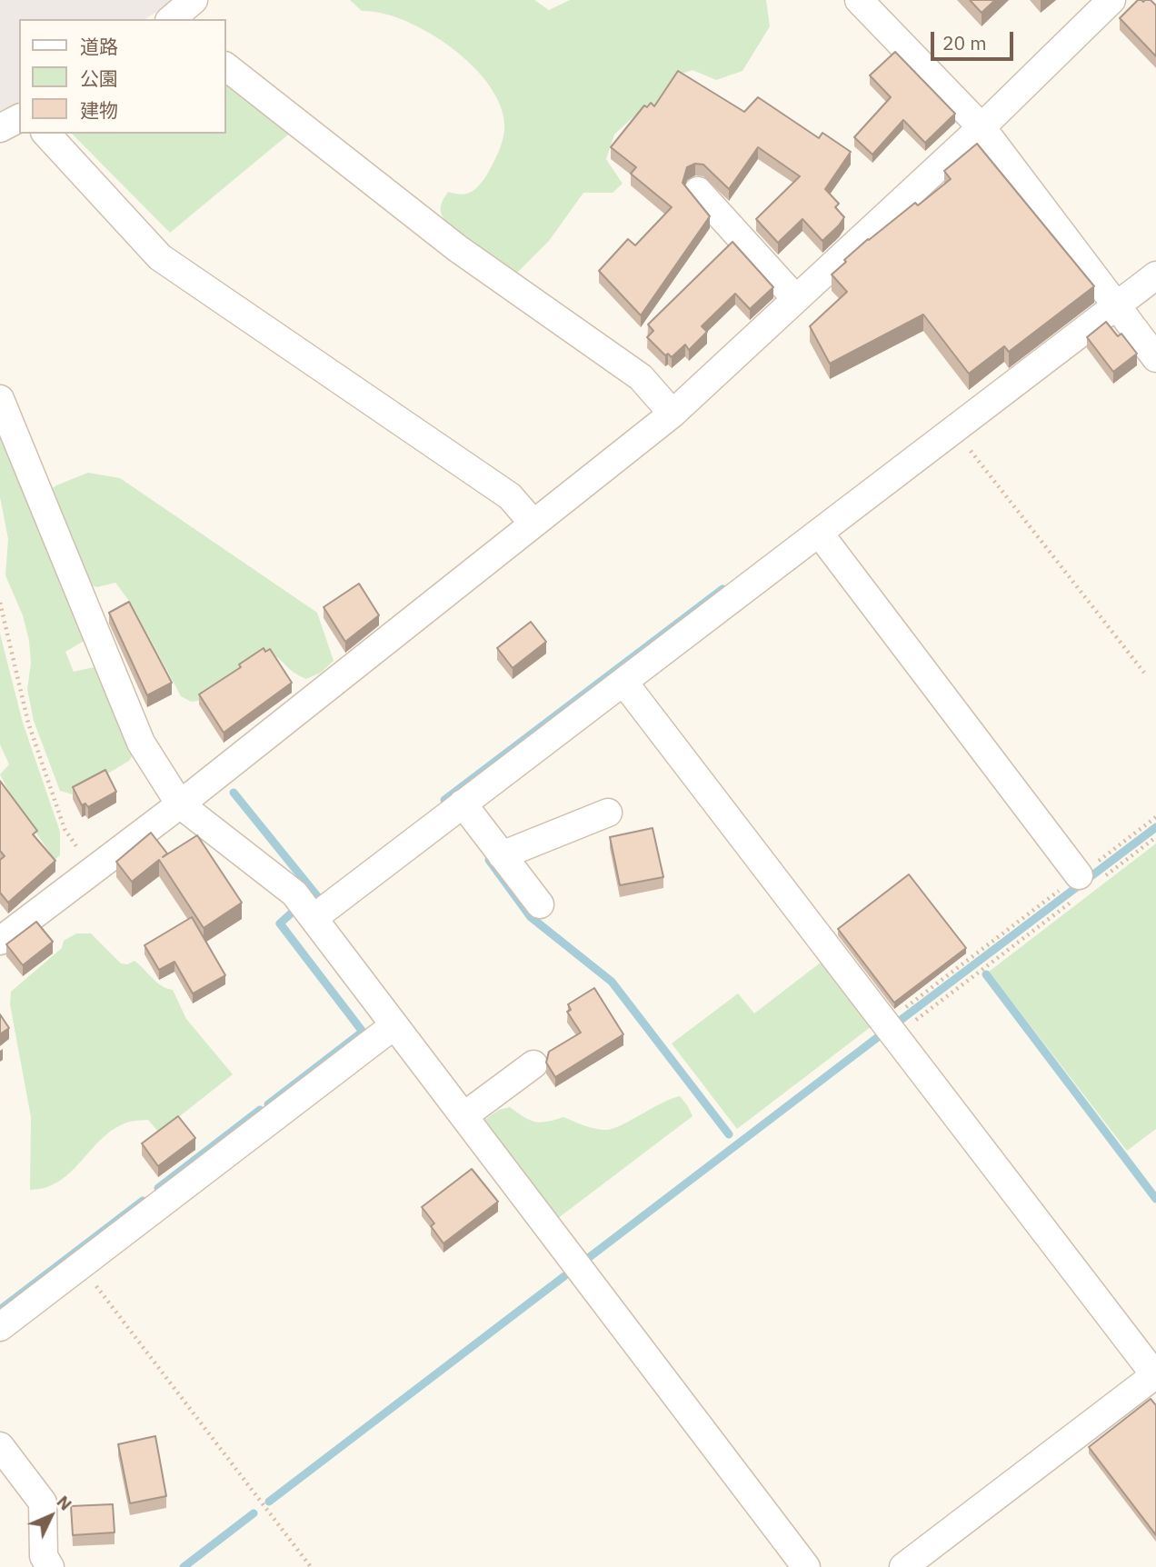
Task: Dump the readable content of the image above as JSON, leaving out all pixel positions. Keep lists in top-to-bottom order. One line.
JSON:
{"legend":["道路","公園","建物"],"scale_bar":"20 m","north":"top right"}
